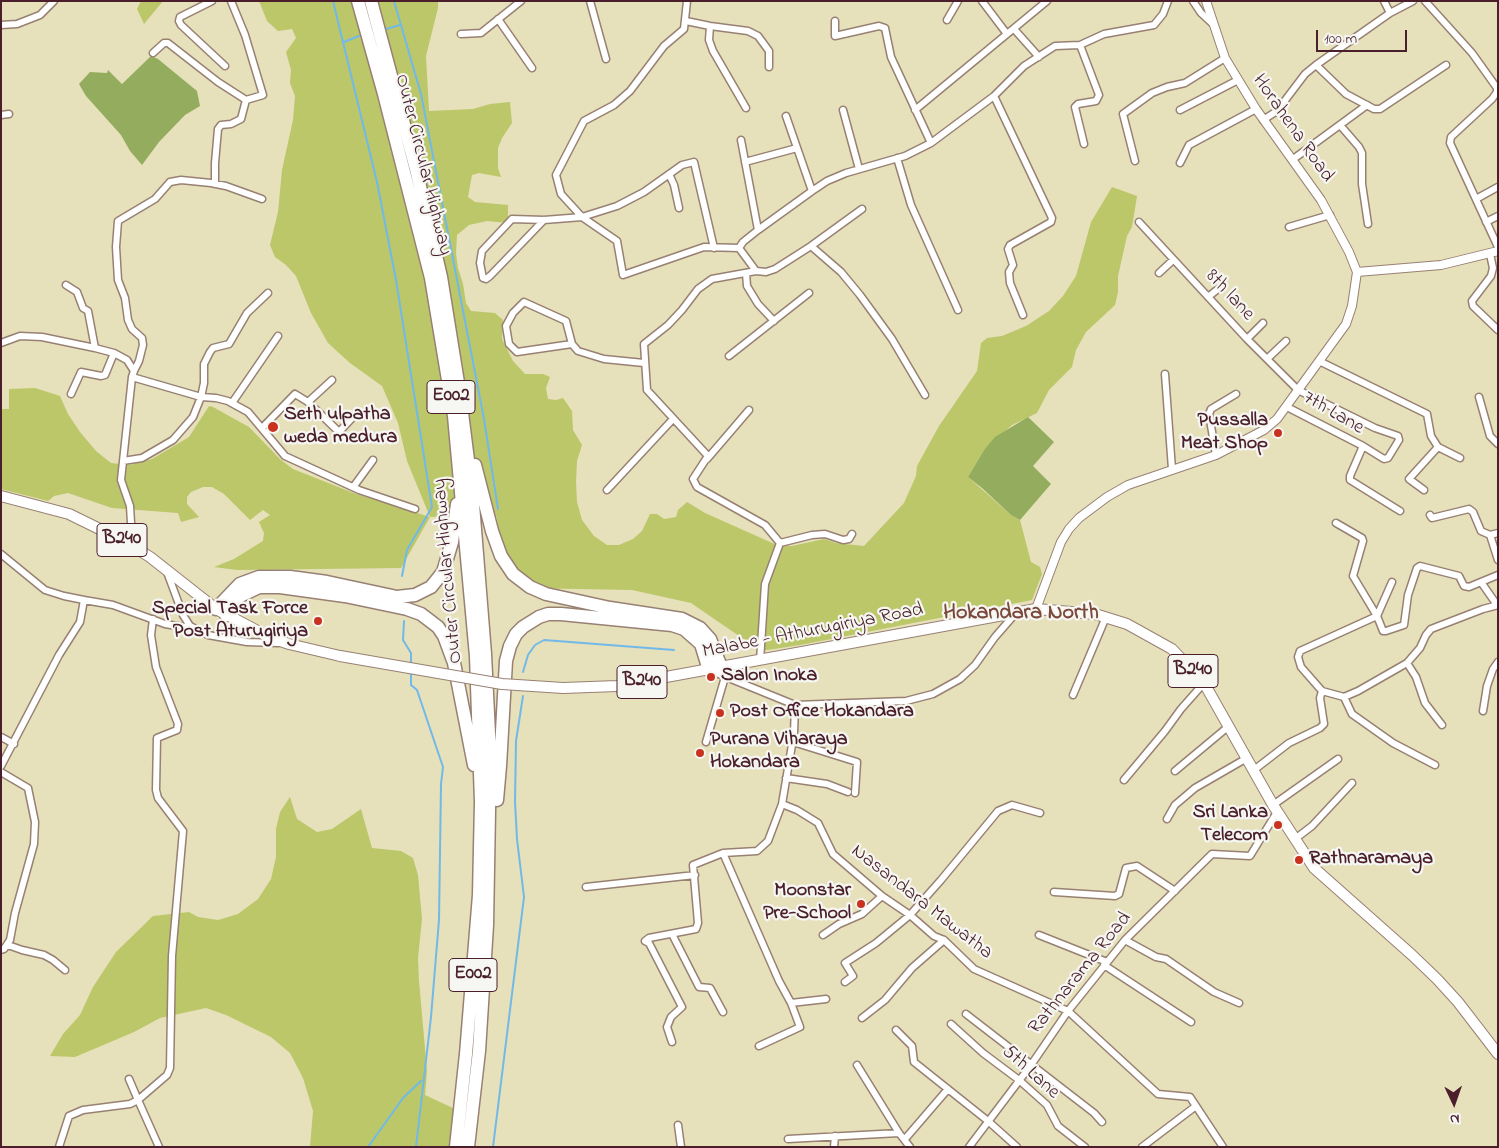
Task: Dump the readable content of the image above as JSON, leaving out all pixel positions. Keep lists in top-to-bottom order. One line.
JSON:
{"streets":{"highway":["Outer Circular Highway","E002"],"main road":["B240","Malabe - Athurugiriya Road"],"street":["Horahena Road","8th lane","7th Lane","Nasandara Mawatha","Rathnarama Road","5th Lane"]},"crossings":[["8th lane","7th Lane"],["Malabe - Athurugiriya Road","Rathnarama Road"],["Nasandara Mawatha","Rathnarama Road"],["Rathnarama Road","5th Lane"]],"districts":["Hokandara North"],"places":["Seth ulpatha weda medura","Pussalla Meat Shop","Special Task Force Post Aturugiriya","Salon Inoka","Post Office Hokandara","Purana Viharaya Hokandara","Sri Lanka Telecom","Rathnaramaya","Moonstar Pre-School"],"scale_bar":"100 m","north":"bottom"}
